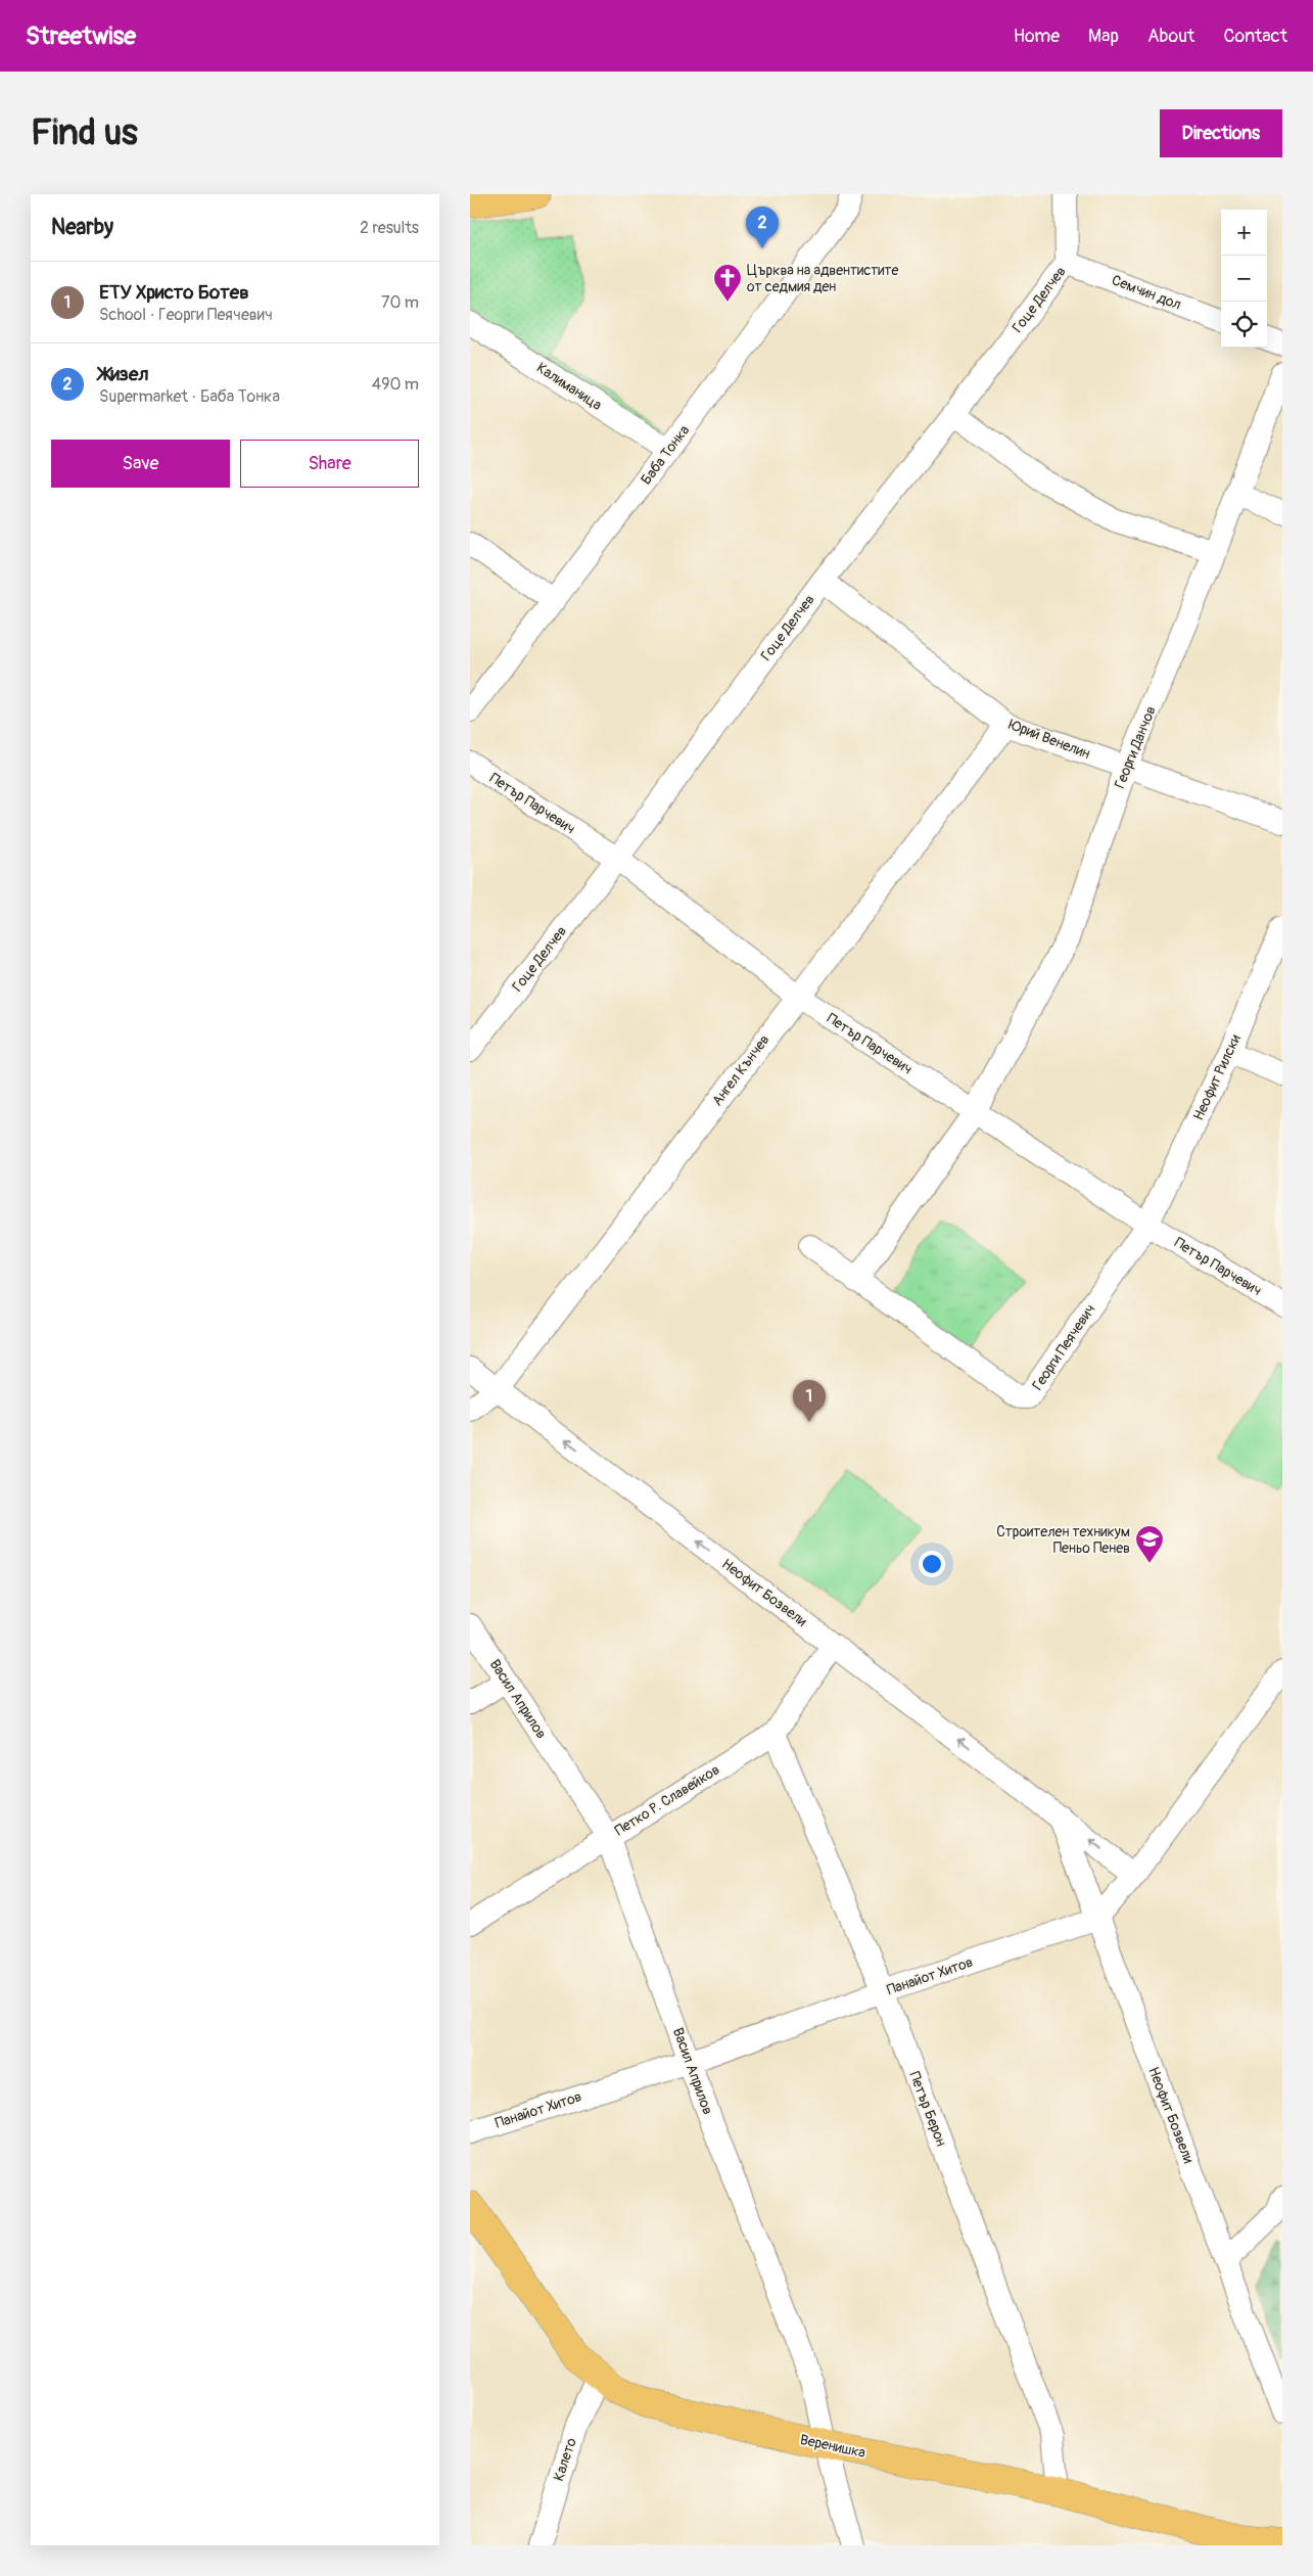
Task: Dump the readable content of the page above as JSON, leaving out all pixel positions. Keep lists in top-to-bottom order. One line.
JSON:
{"streets":{"main road":["Веренишка"],"street":["Семчин дол","Гоце Делчев","Калиманица","Баба Тонка","Юрий Венелин","Георги Данчов","Петър Парчевич","Ангел Кънчев","Неофит Рилски","Георги Пеячевич","Неофит Бозвели","Васил Априлов","Петко Р. Славейков","Панайот Хитов","Петър Берон","Калето"]},"crossings":[["Семчин дол","Гоце Делчев"],["Гоце Делчев","Юрий Венелин"],["Гоце Делчев","Петър Парчевич"],["Калиманица","Баба Тонка"],["Юрий Венелин","Георги Данчов"],["Юрий Венелин","Ангел Кънчев"],["Георги Данчов","Петър Парчевич"],["Петър Парчевич","Ангел Кънчев"],["Петър Парчевич","Неофит Рилски"],["Петър Парчевич","Георги Пеячевич"],["Ангел Кънчев","Неофит Бозвели"],["Неофит Рилски","Георги Пеячевич"],["Неофит Бозвели","Петко Р. Славейков"],["Неофит Бозвели","Панайот Хитов"],["Васил Априлов","Петко Р. Славейков"],["Васил Априлов","Панайот Хитов"],["Васил Априлов","Веренишка"],["Петко Р. Славейков","Петър Берон"],["Панайот Хитов","Петър Берон"],["Петър Берон","Веренишка"],["Веренишка","Калето"]],"one_way":["Неофит Бозвели"],"places":{"church":["Църква на адвентистите от седмия ден"],"school or university":["Строителен техникум Пеньо Пенев"]},"page":{"header":"Streetwise","nav":["Home","Map","About","Contact"],"buttons":["Directions",["Save","Share"]],"title":"Find us","heading":["Nearby","2 results"],"pins":["2","1"],"map_buttons":["+","−"],"list":[{"mark":"1","name":"ЕТУ Христо Ботев","note":"School · Георги Пеячевич","value":"70 m"},{"mark":"2","name":"Жизел","note":"Supermarket · Баба Тонка","value":"490 m"}]}}
